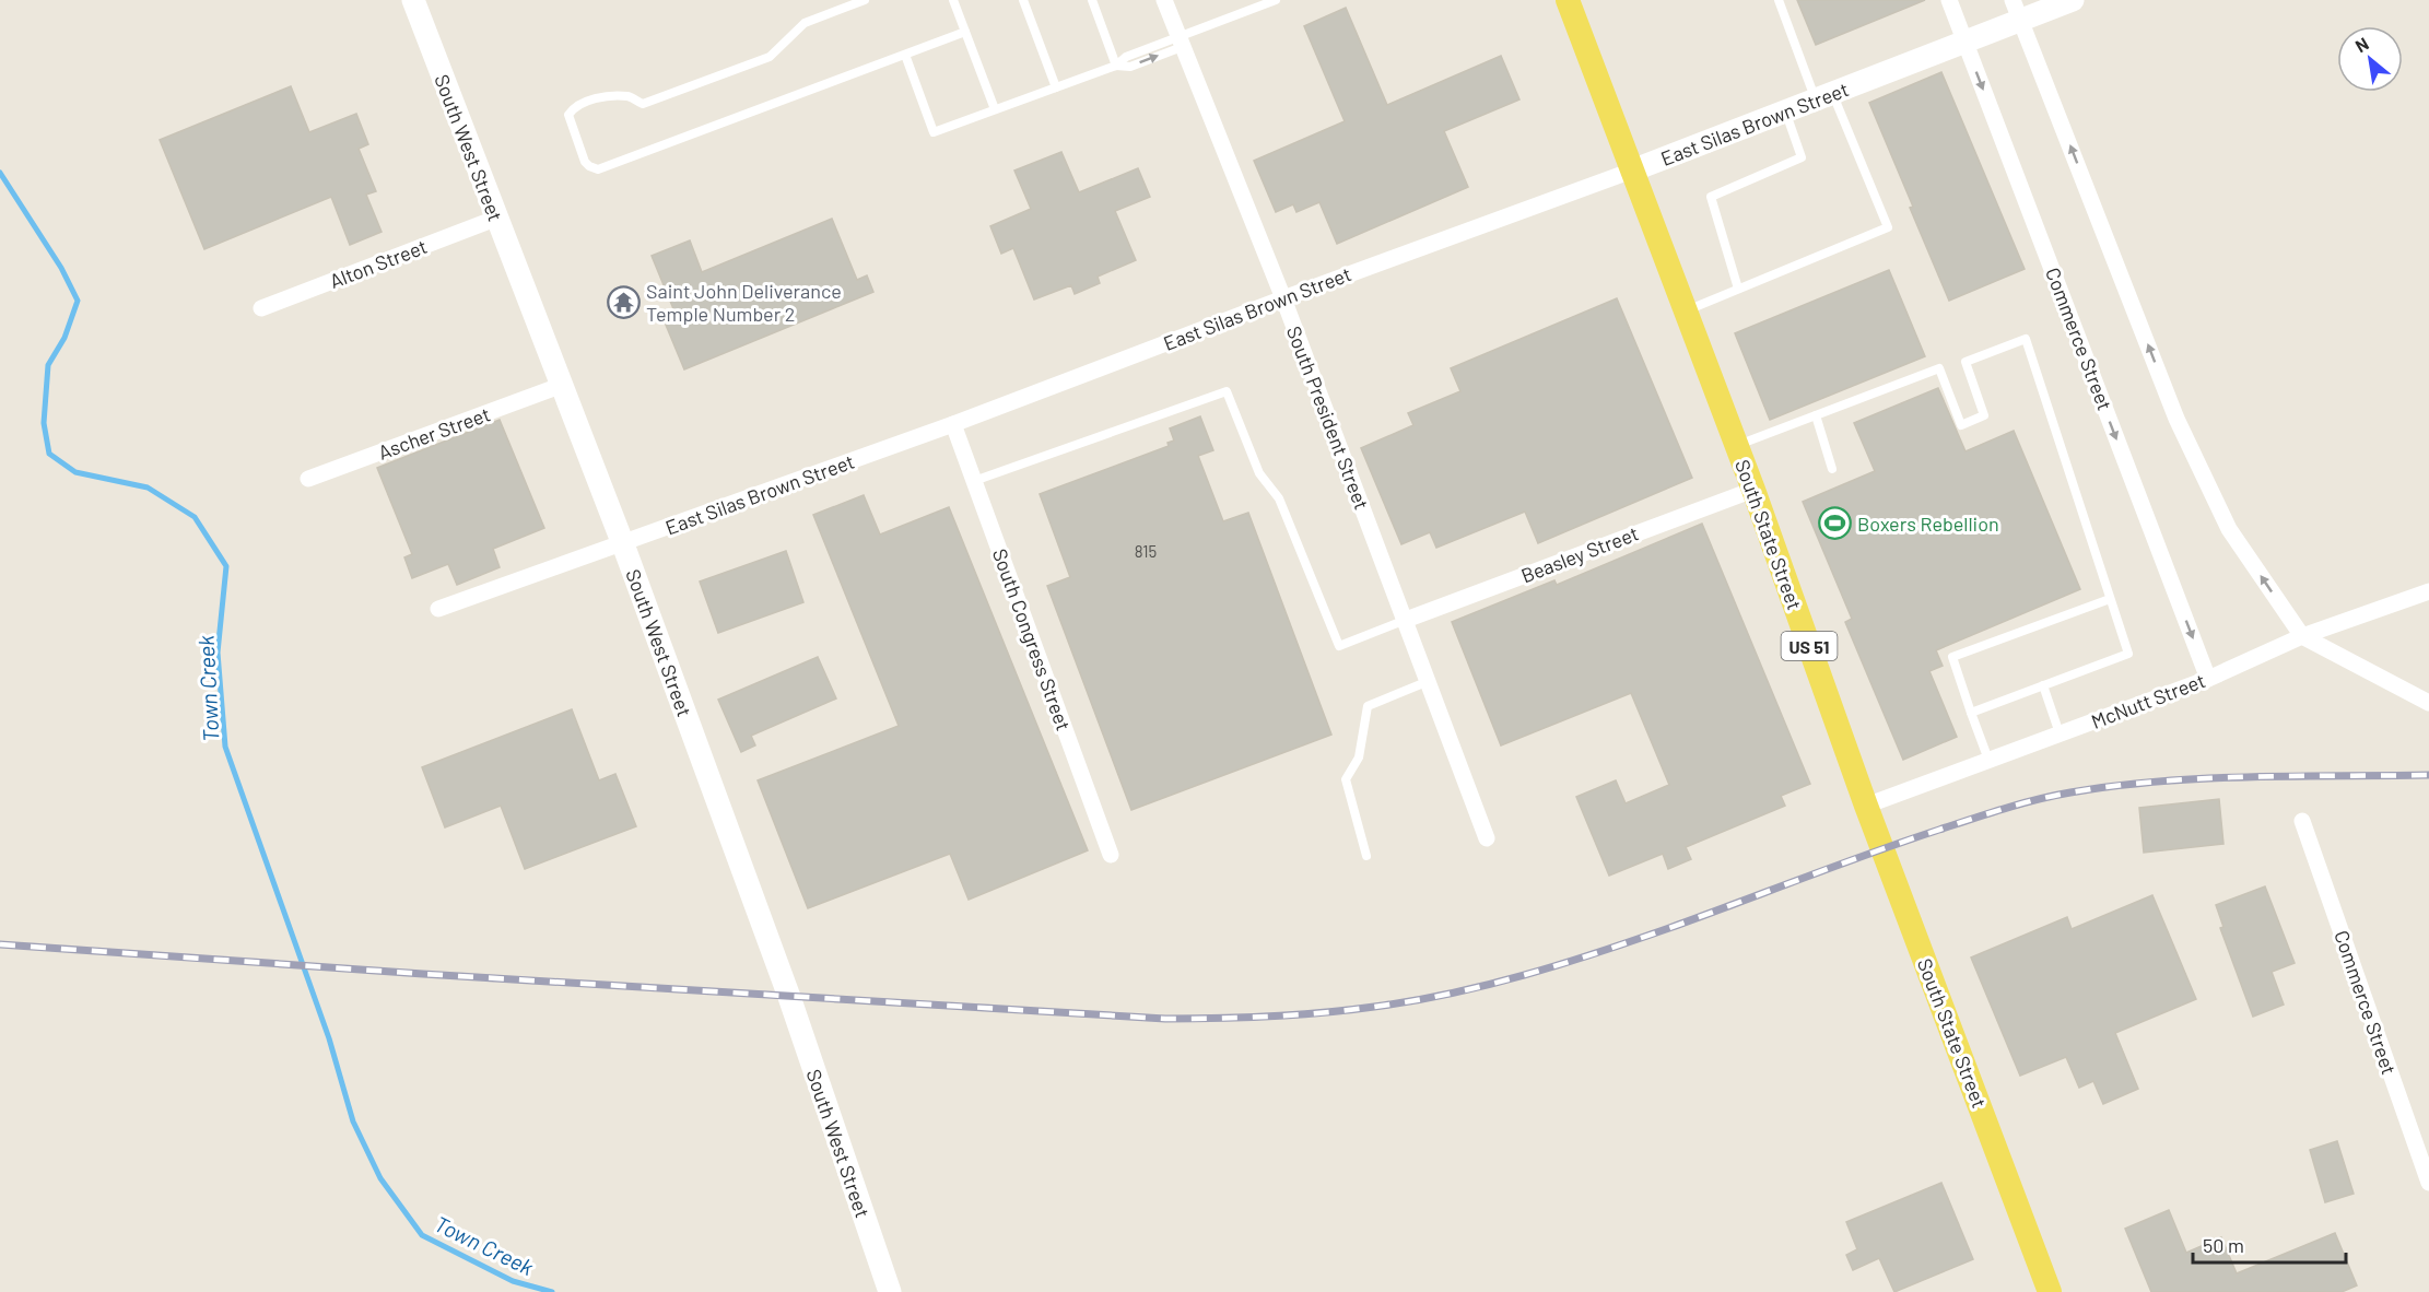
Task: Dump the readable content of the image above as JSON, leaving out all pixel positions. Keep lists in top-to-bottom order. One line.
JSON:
{"streets":{"main road":["South State Street","US 51"],"street":["East Silas Brown Street","South West Street","Alton Street","Commerce Street","South President Street","Ascher Street","Beasley Street","South Congress Street","McNutt Street"]},"crossings":[["East Silas Brown Street","South West Street"],["East Silas Brown Street","Commerce Street"],["East Silas Brown Street","South President Street"],["East Silas Brown Street","South State Street"],["East Silas Brown Street","South Congress Street"],["South West Street","Alton Street"],["South West Street","Ascher Street"],["Commerce Street","McNutt Street"],["South President Street","Beasley Street"],["South State Street","Beasley Street"],["South State Street","McNutt Street"]],"water":["Town Creek"],"places":{"temple":["Saint John Deliverance Temple Number 2"],"sports":["Boxers Rebellion"]},"house_numbers":["815"],"scale_bar":"50 m","north":"top left"}
